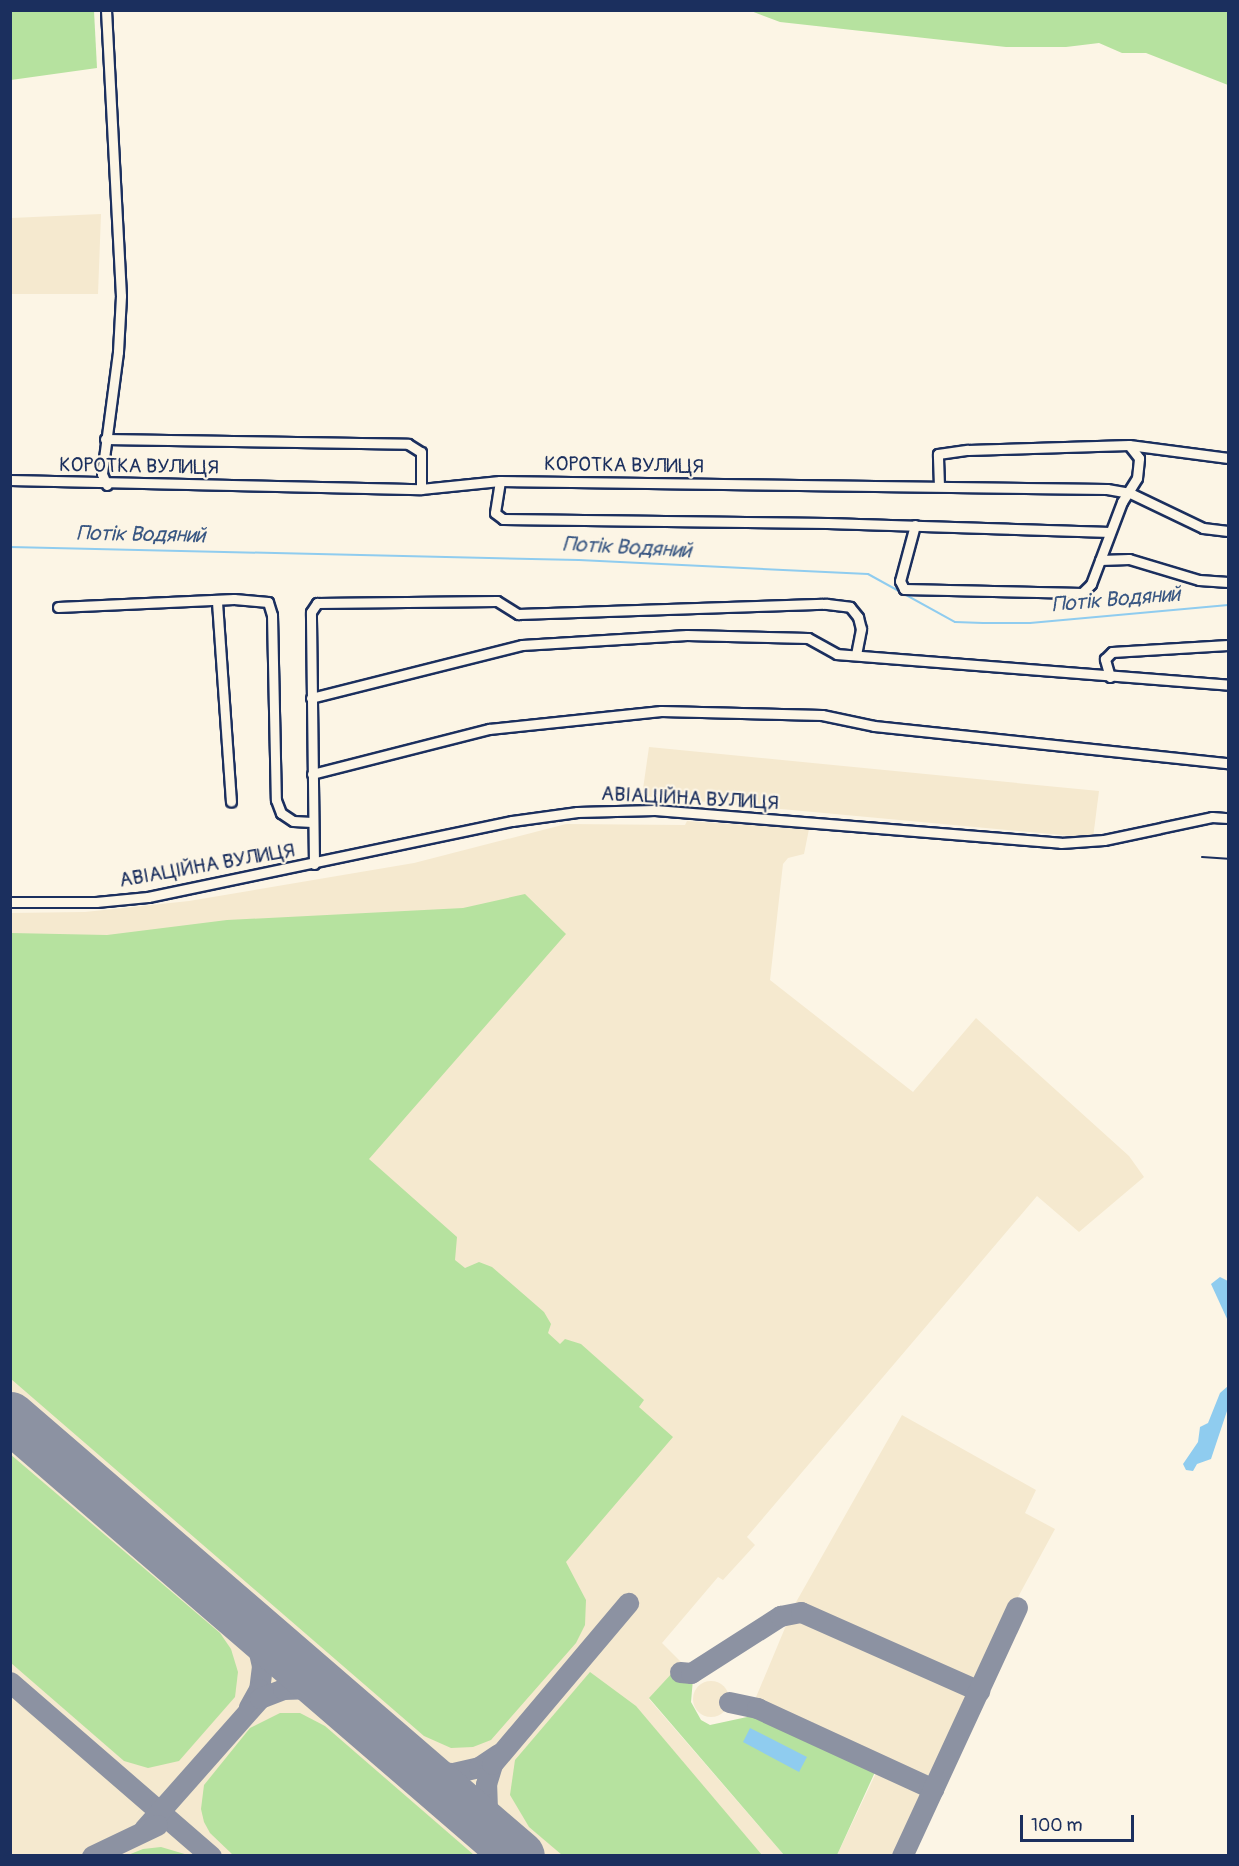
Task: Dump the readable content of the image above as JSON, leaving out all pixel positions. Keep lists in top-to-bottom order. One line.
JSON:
{"streets":{"street":["КОРОТКА ВУЛИЦЯ","АВІАЦІЙНА ВУЛИЦЯ"]},"water":["Потік Водяний"],"scale_bar":"100 m"}
